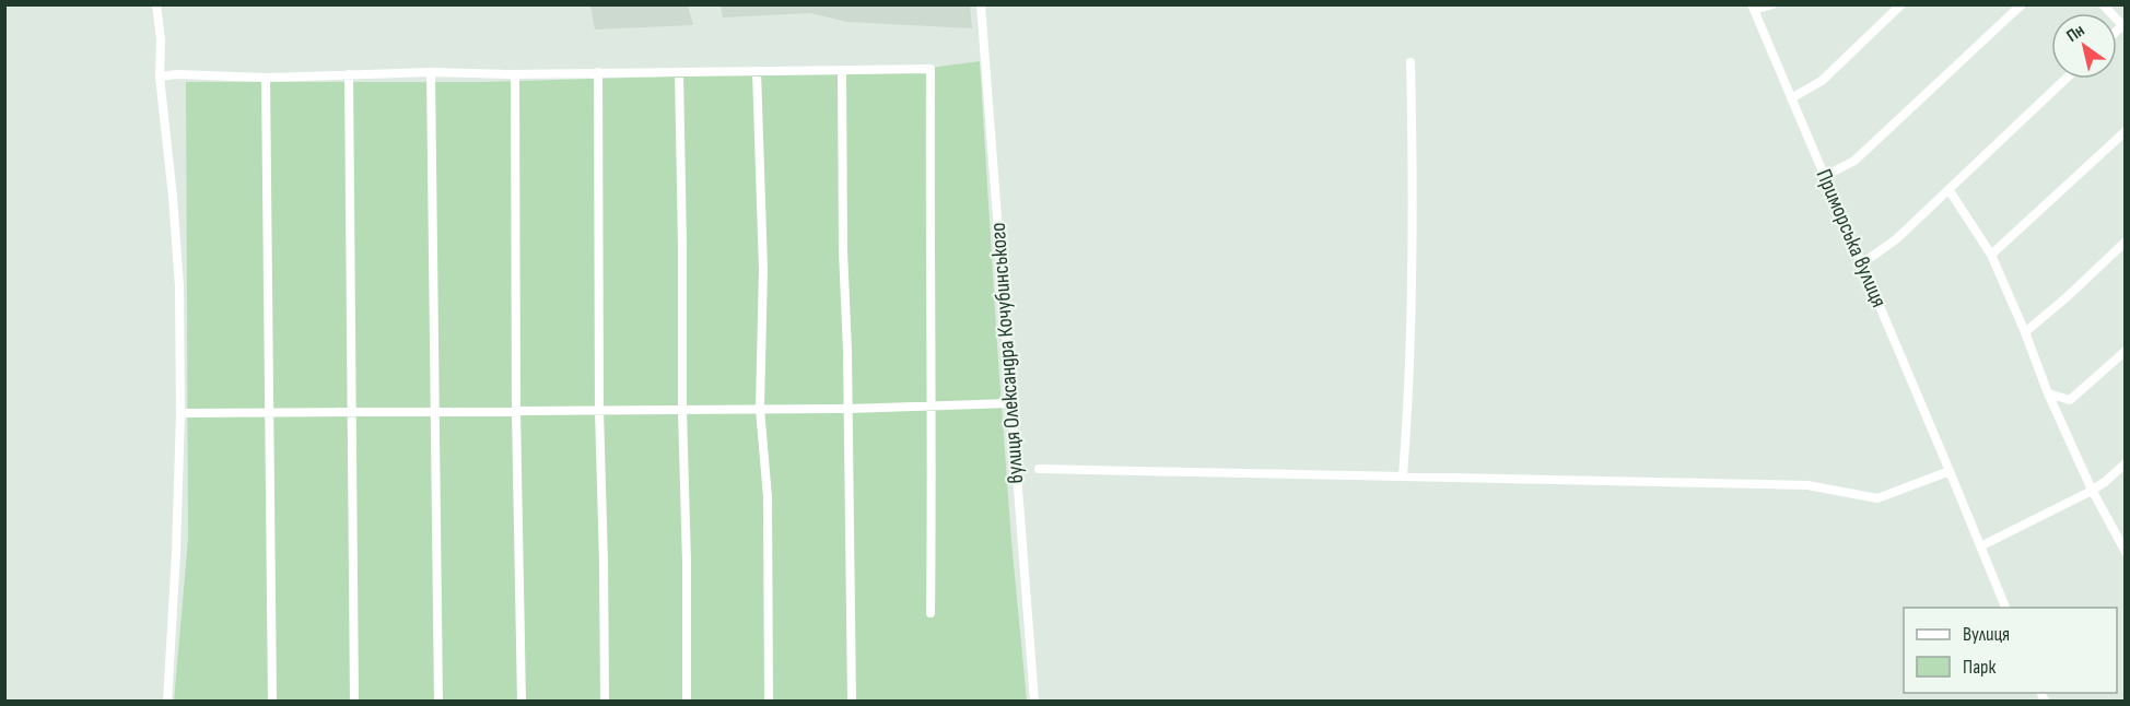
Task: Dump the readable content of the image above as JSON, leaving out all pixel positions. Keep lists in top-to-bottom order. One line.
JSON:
{"streets":{"street":["Приморська вулиця","вулиця Олександра Кочубинського"]},"legend":["Вулиця","Парк"],"north":"top left"}
